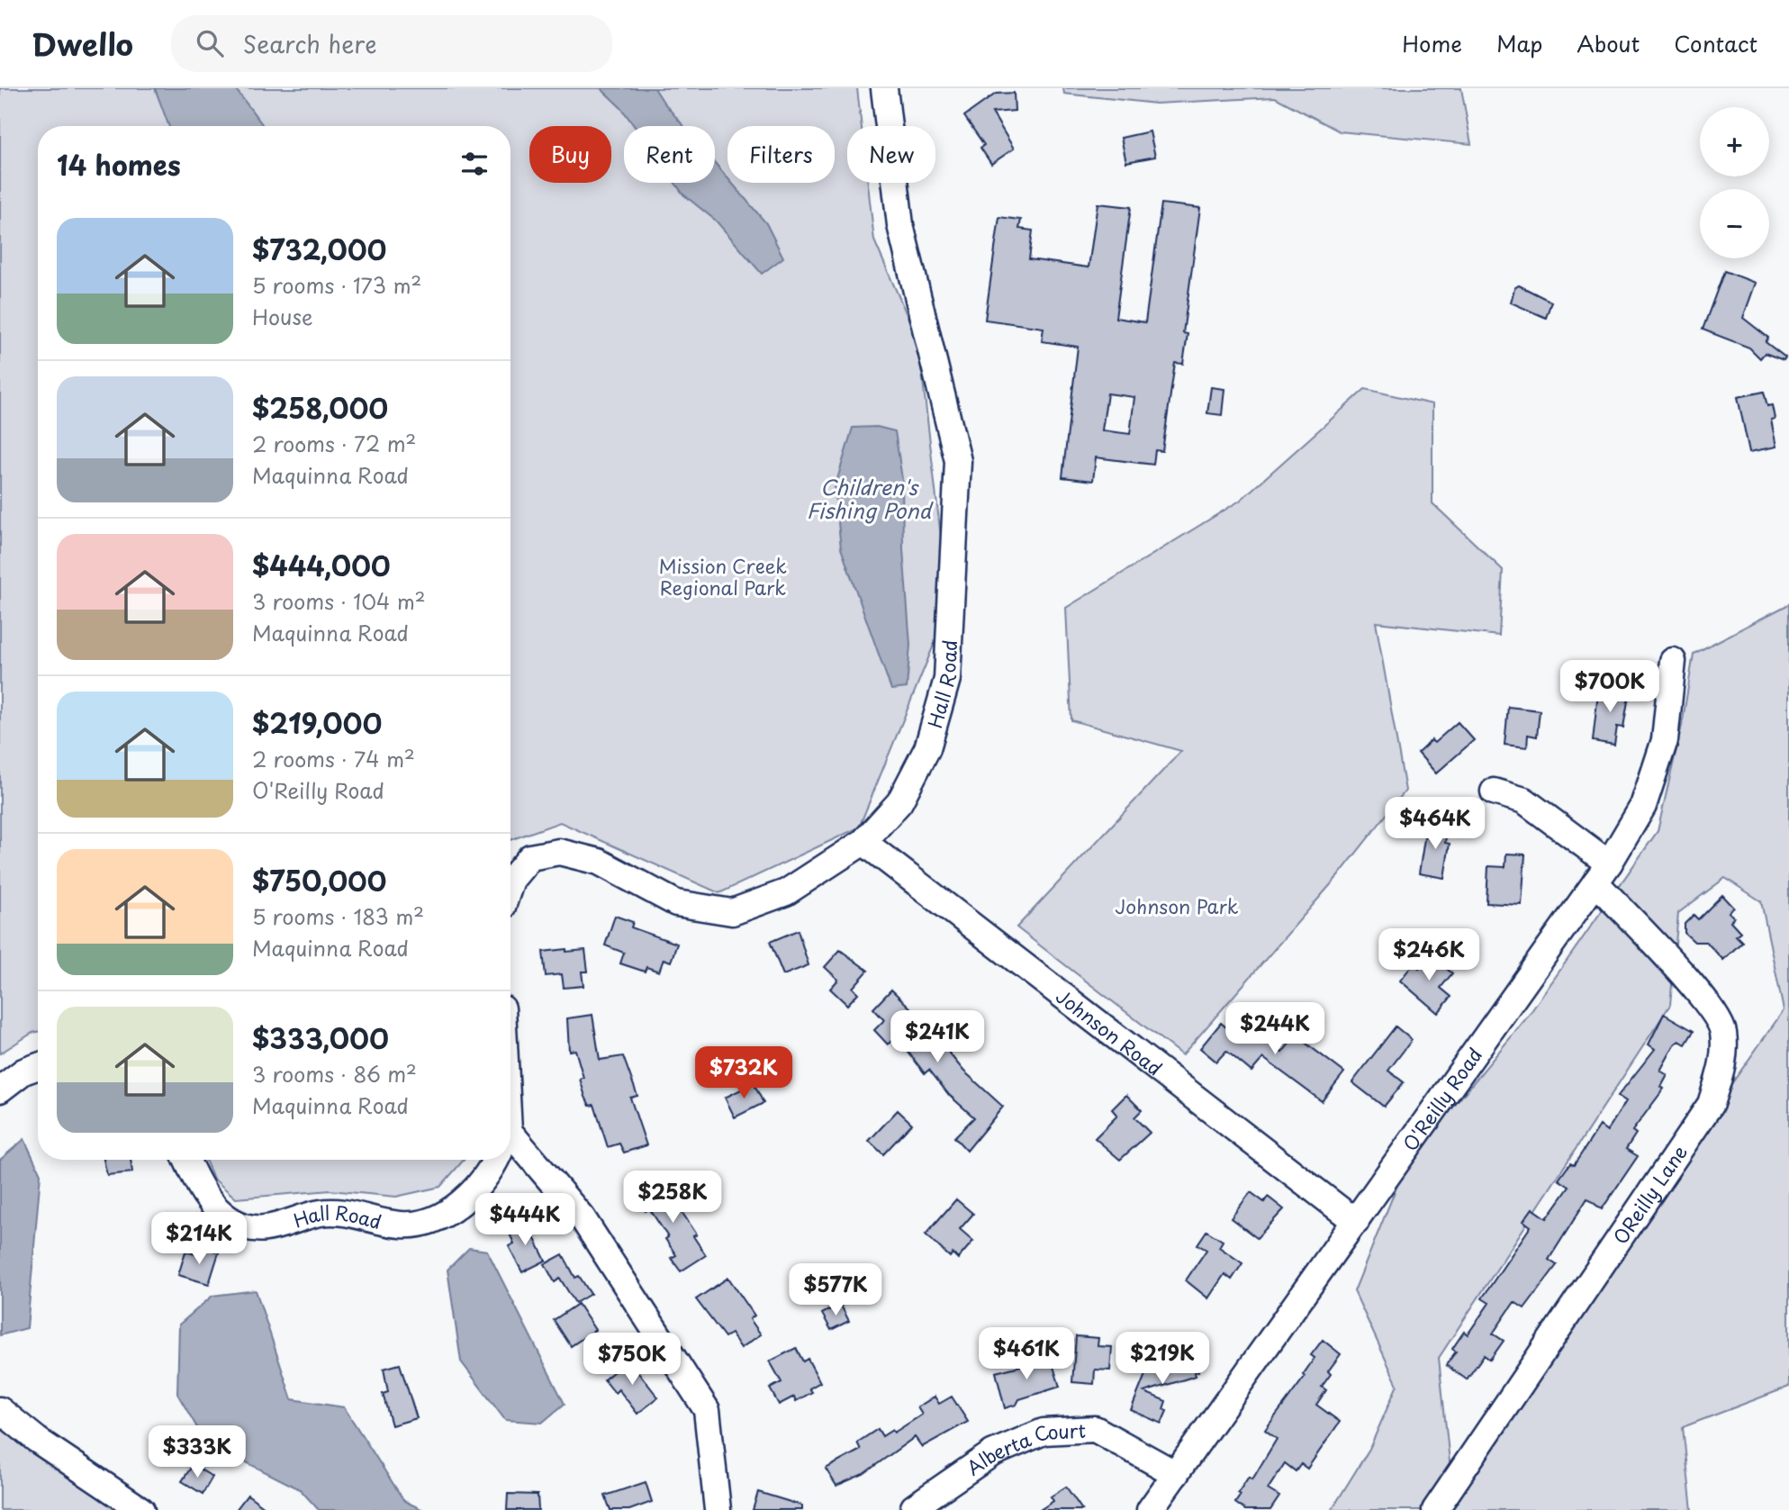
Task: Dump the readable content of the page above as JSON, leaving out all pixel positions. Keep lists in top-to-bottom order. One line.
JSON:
{"streets":{"street":["Hall Road","Johnson Road","O'Reilly Road","OReilly Lane","Alberta Court"]},"crossings":[["Hall Road","Johnson Road"],["Johnson Road","O'Reilly Road"],["O'Reilly Road","OReilly Lane"],["O'Reilly Road","Alberta Court"]],"water":["Children's Fishing Pond"],"parks":["Mission Creek Regional Park","Johnson Park"],"page":{"header":"Dwello","search":"Search here","nav":["Home","Map","About","Contact"],"map_buttons":["+","−"],"chip":["Buy","Rent","Filters","New"],"heading":"14 homes","list":[{"name":"$732,000","note":"5 rooms · 173 m² · House"},{"name":"$258,000","note":"2 rooms · 72 m² · Maquinna Road"},{"name":"$444,000","note":"3 rooms · 104 m² · Maquinna Road"},{"name":"$219,000","note":"2 rooms · 74 m² · O'Reilly Road"},{"name":"$750,000","note":"5 rooms · 183 m² · Maquinna Road"},{"name":"$333,000","note":"3 rooms · 86 m² · Maquinna Road"}],"price":["$700K","$464K","$246K","$244K","$241K","$732K","$258K","$444K","$214K","$577K","$461K","$219K","$750K","$333K"]}}
